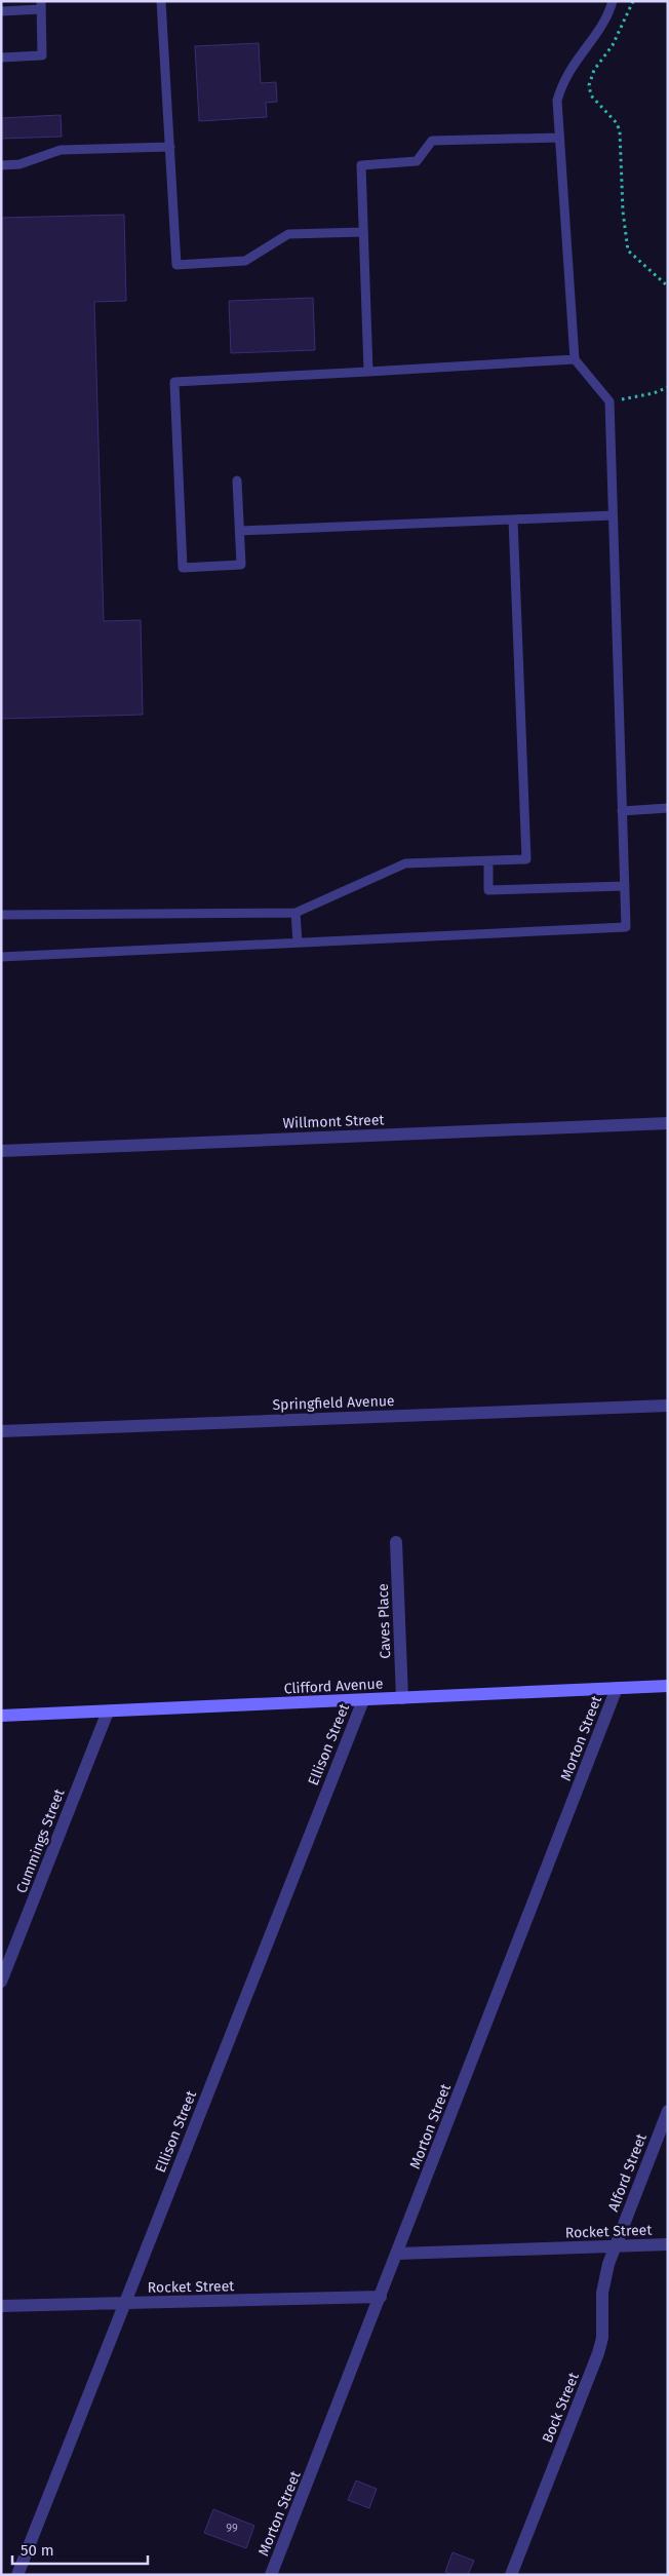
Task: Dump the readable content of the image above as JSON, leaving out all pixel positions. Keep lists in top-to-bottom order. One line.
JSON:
{"streets":{"main road":["Clifford Avenue"],"street":["Willmont Street","Springfield Avenue","Caves Place","Morton Street","Ellison Street","Cummings Street","Alford Street","Rocket Street","Bock Street"]},"crossings":[["Caves Place","Clifford Avenue"],["Clifford Avenue","Morton Street"],["Clifford Avenue","Ellison Street"],["Clifford Avenue","Cummings Street"],["Morton Street","Rocket Street"],["Ellison Street","Rocket Street"],["Alford Street","Rocket Street"],["Alford Street","Bock Street"],["Rocket Street","Bock Street"]],"house_numbers":["99"],"scale_bar":"50 m"}
